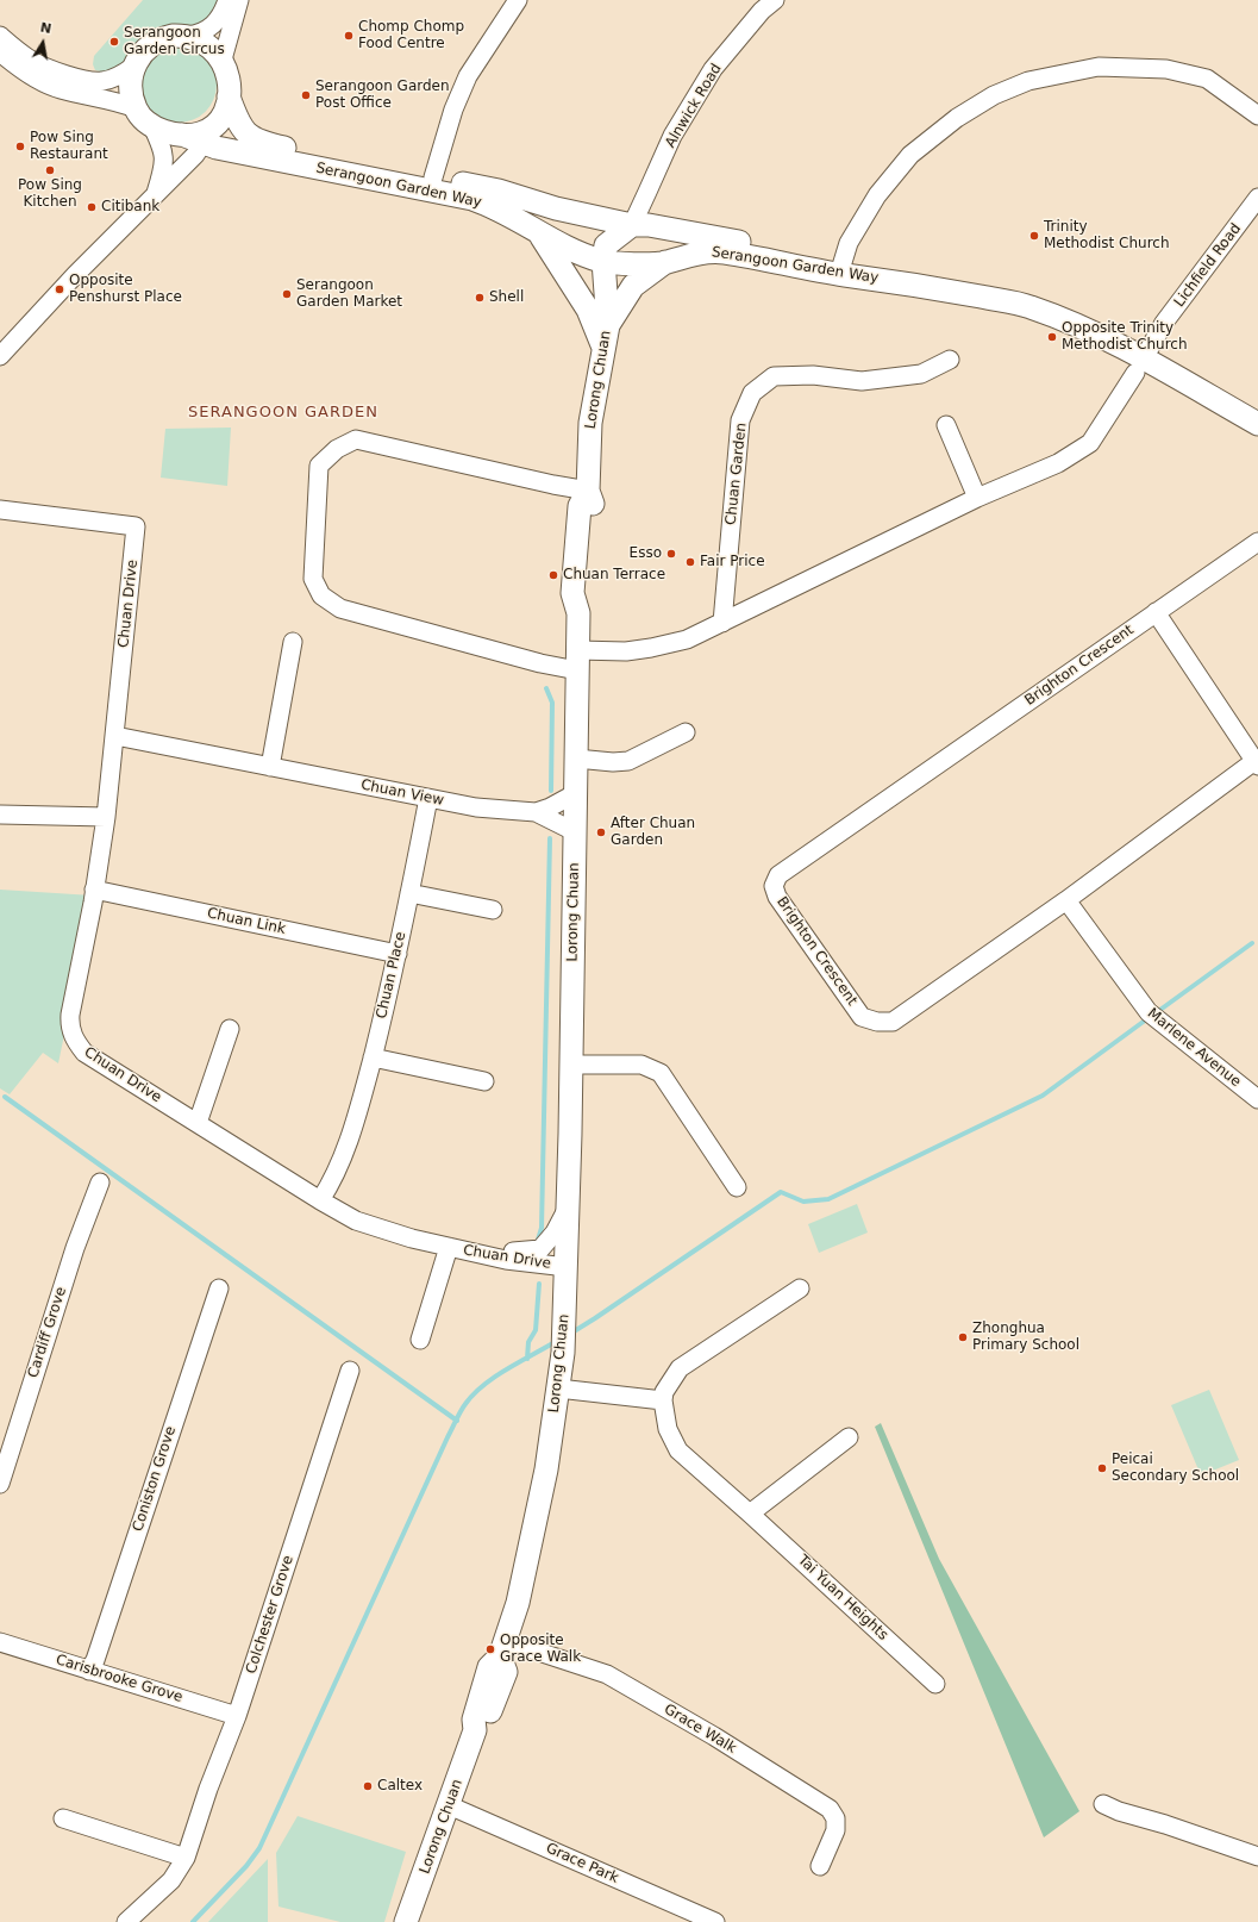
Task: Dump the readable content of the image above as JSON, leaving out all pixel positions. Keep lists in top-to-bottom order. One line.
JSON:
{"streets":{"street":["Alnwick Road","Serangoon Garden Way","Lichfield Road","Lorong Chuan","Chuan Garden","Chuan Drive","Brighton Crescent","Chuan View","Chuan Link","Chuan Place","Marlene Avenue","Cardiff Grove","Coniston Grove","Tai Yuan Heights","Colchester Grove","Carisbrooke Grove","Grace Walk","Grace Park"]},"crossings":[["Alnwick Road","Serangoon Garden Way"],["Serangoon Garden Way","Lichfield Road"],["Serangoon Garden Way","Lorong Chuan"],["Lorong Chuan","Chuan Drive"],["Lorong Chuan","Chuan View"],["Lorong Chuan","Grace Walk"],["Lorong Chuan","Grace Park"],["Chuan Drive","Chuan View"],["Chuan Drive","Chuan Link"],["Chuan Drive","Chuan Place"],["Brighton Crescent","Marlene Avenue"],["Chuan View","Chuan Place"],["Chuan Link","Chuan Place"],["Coniston Grove","Carisbrooke Grove"],["Colchester Grove","Carisbrooke Grove"]],"districts":["SERANGOON GARDEN"],"places":["Chomp Chomp Food Centre","Serangoon Garden Circus","Serangoon Garden Post Office","Pow Sing Restaurant","Pow Sing Kitchen","Citibank","Trinity Methodist Church","Opposite Penshurst Place","Serangoon Garden Market","Shell","Opposite Trinity Methodist Church","Esso","Fair Price","Chuan Terrace","After Chuan Garden","Zhonghua Primary School","Peicai Secondary School","Opposite Grace Walk","Caltex"],"north":"top"}
